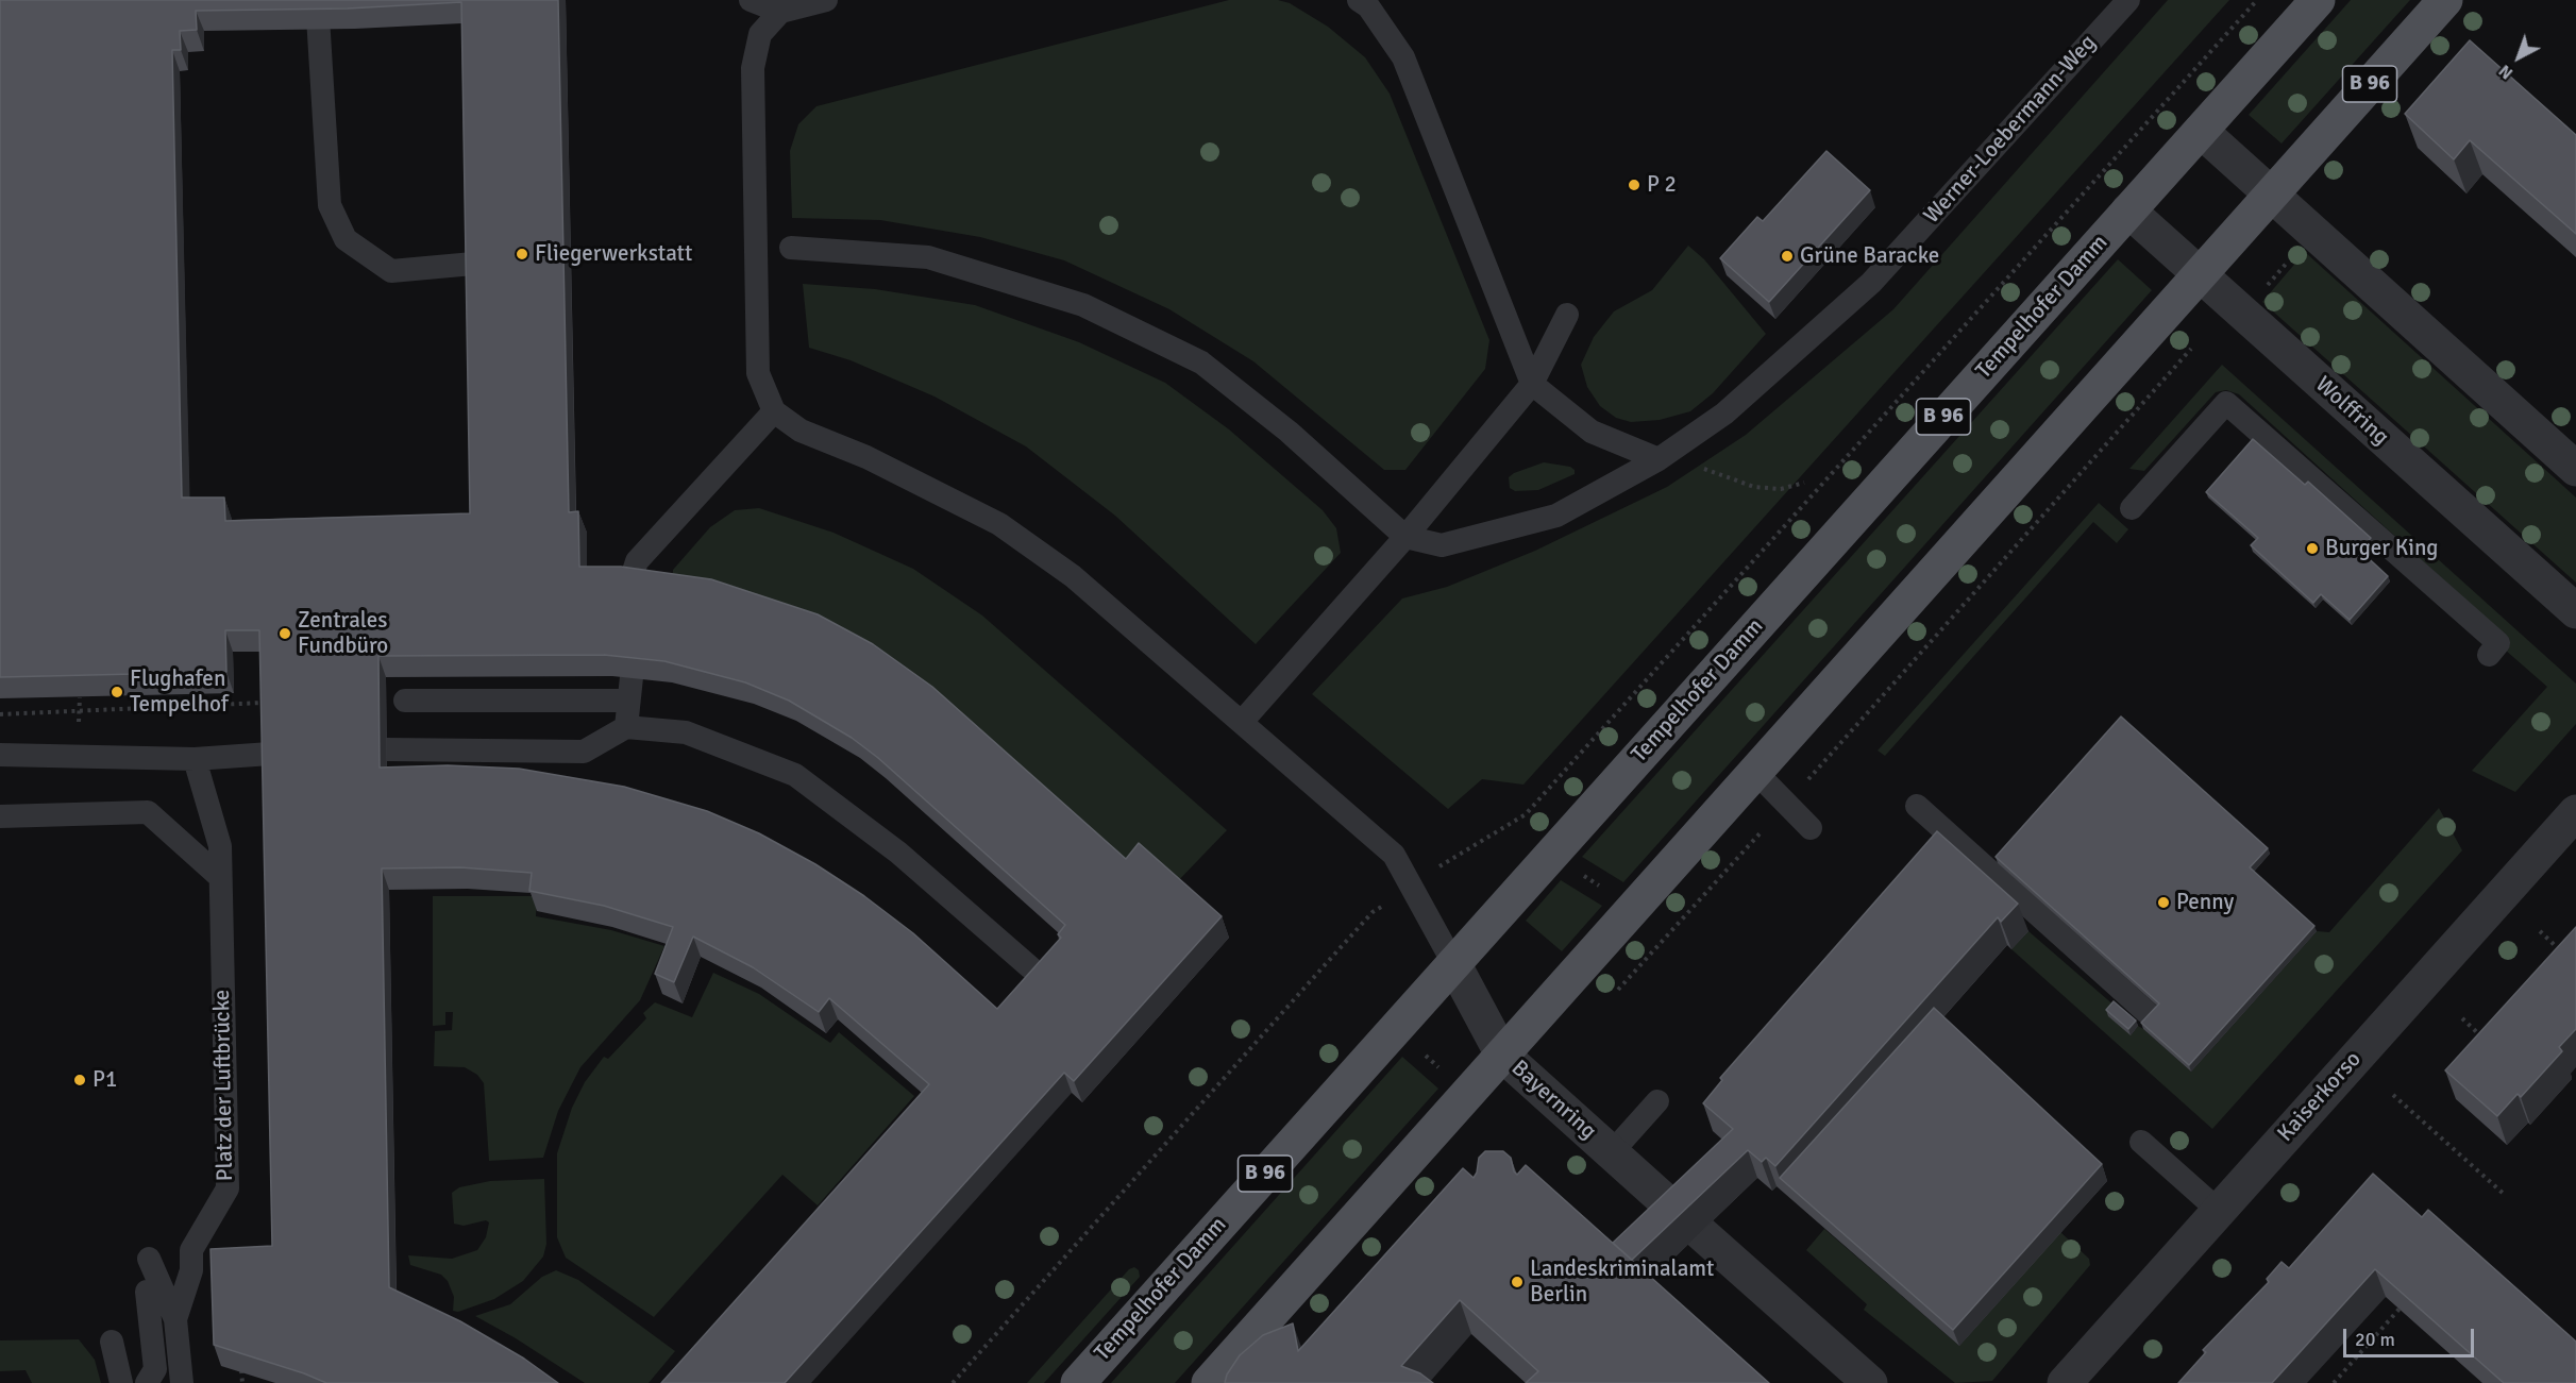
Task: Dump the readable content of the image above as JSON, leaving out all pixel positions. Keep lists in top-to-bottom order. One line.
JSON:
{"streets":{"main road":["B 96","Tempelhofer Damm"],"street":["Wolffring","Kaiserkorso","Bayernring"],"lane":["Werner-Loebermann-Weg","Platz der Luftbrücke"]},"crossings":[["B 96","Wolffring"],["B 96","Bayernring"],["Tempelhofer Damm","Wolffring"],["Tempelhofer Damm","Bayernring"]],"places":["P 2","Fliegerwerkstatt","Grüne Baracke","Burger King","Zentrales Fundbüro","Flughafen Tempelhof","Penny","P1","Landeskriminalamt Berlin"],"scale_bar":"20 m","north":"bottom left"}
